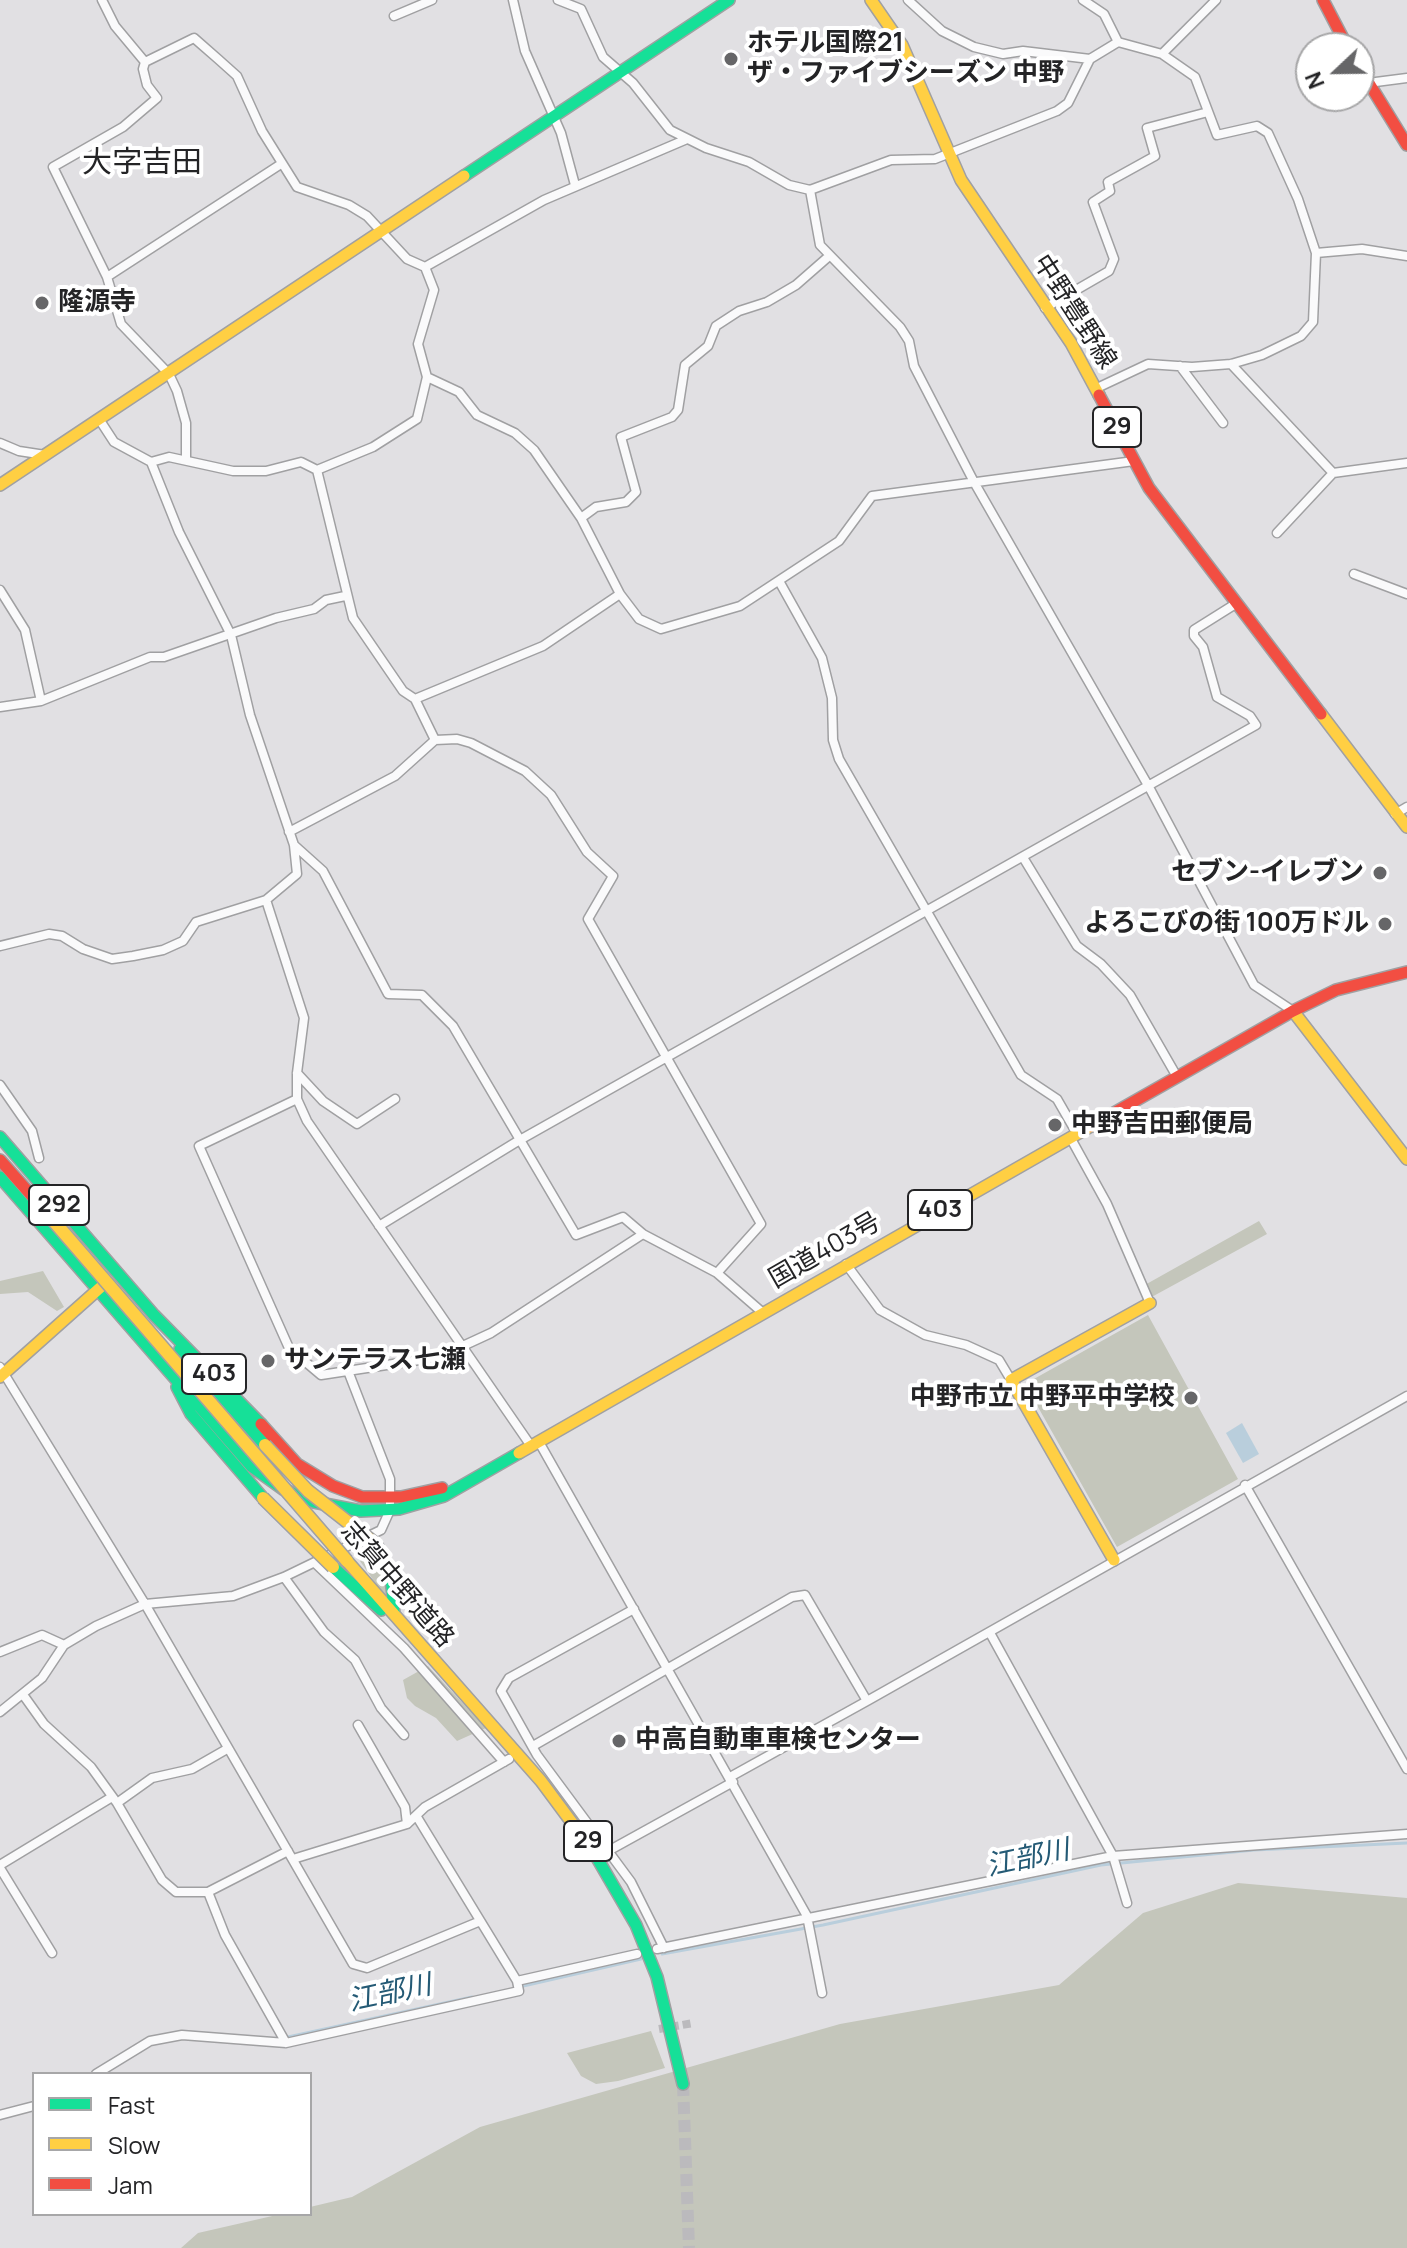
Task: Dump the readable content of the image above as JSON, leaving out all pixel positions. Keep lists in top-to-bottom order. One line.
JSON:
{"streets":{"main road":["中野豊野線","29","292","403","国道403号","志賀中野道路"]},"crossings":[["29","国道403号"],["29","志賀中野道路"],["292","国道403号"]],"districts":["大字吉田"],"water":["江部川"],"places":["ホテル国際21 ザ・ファイブシーズン 中野","隆源寺","セブン-イレブン","よろこびの街 100万ドル","中野吉田郵便局","サンテラス七瀬","中野市立 中野平中学校","中高自動車車検センター"],"legend":["Fast","Slow","Jam"],"north":"left"}
